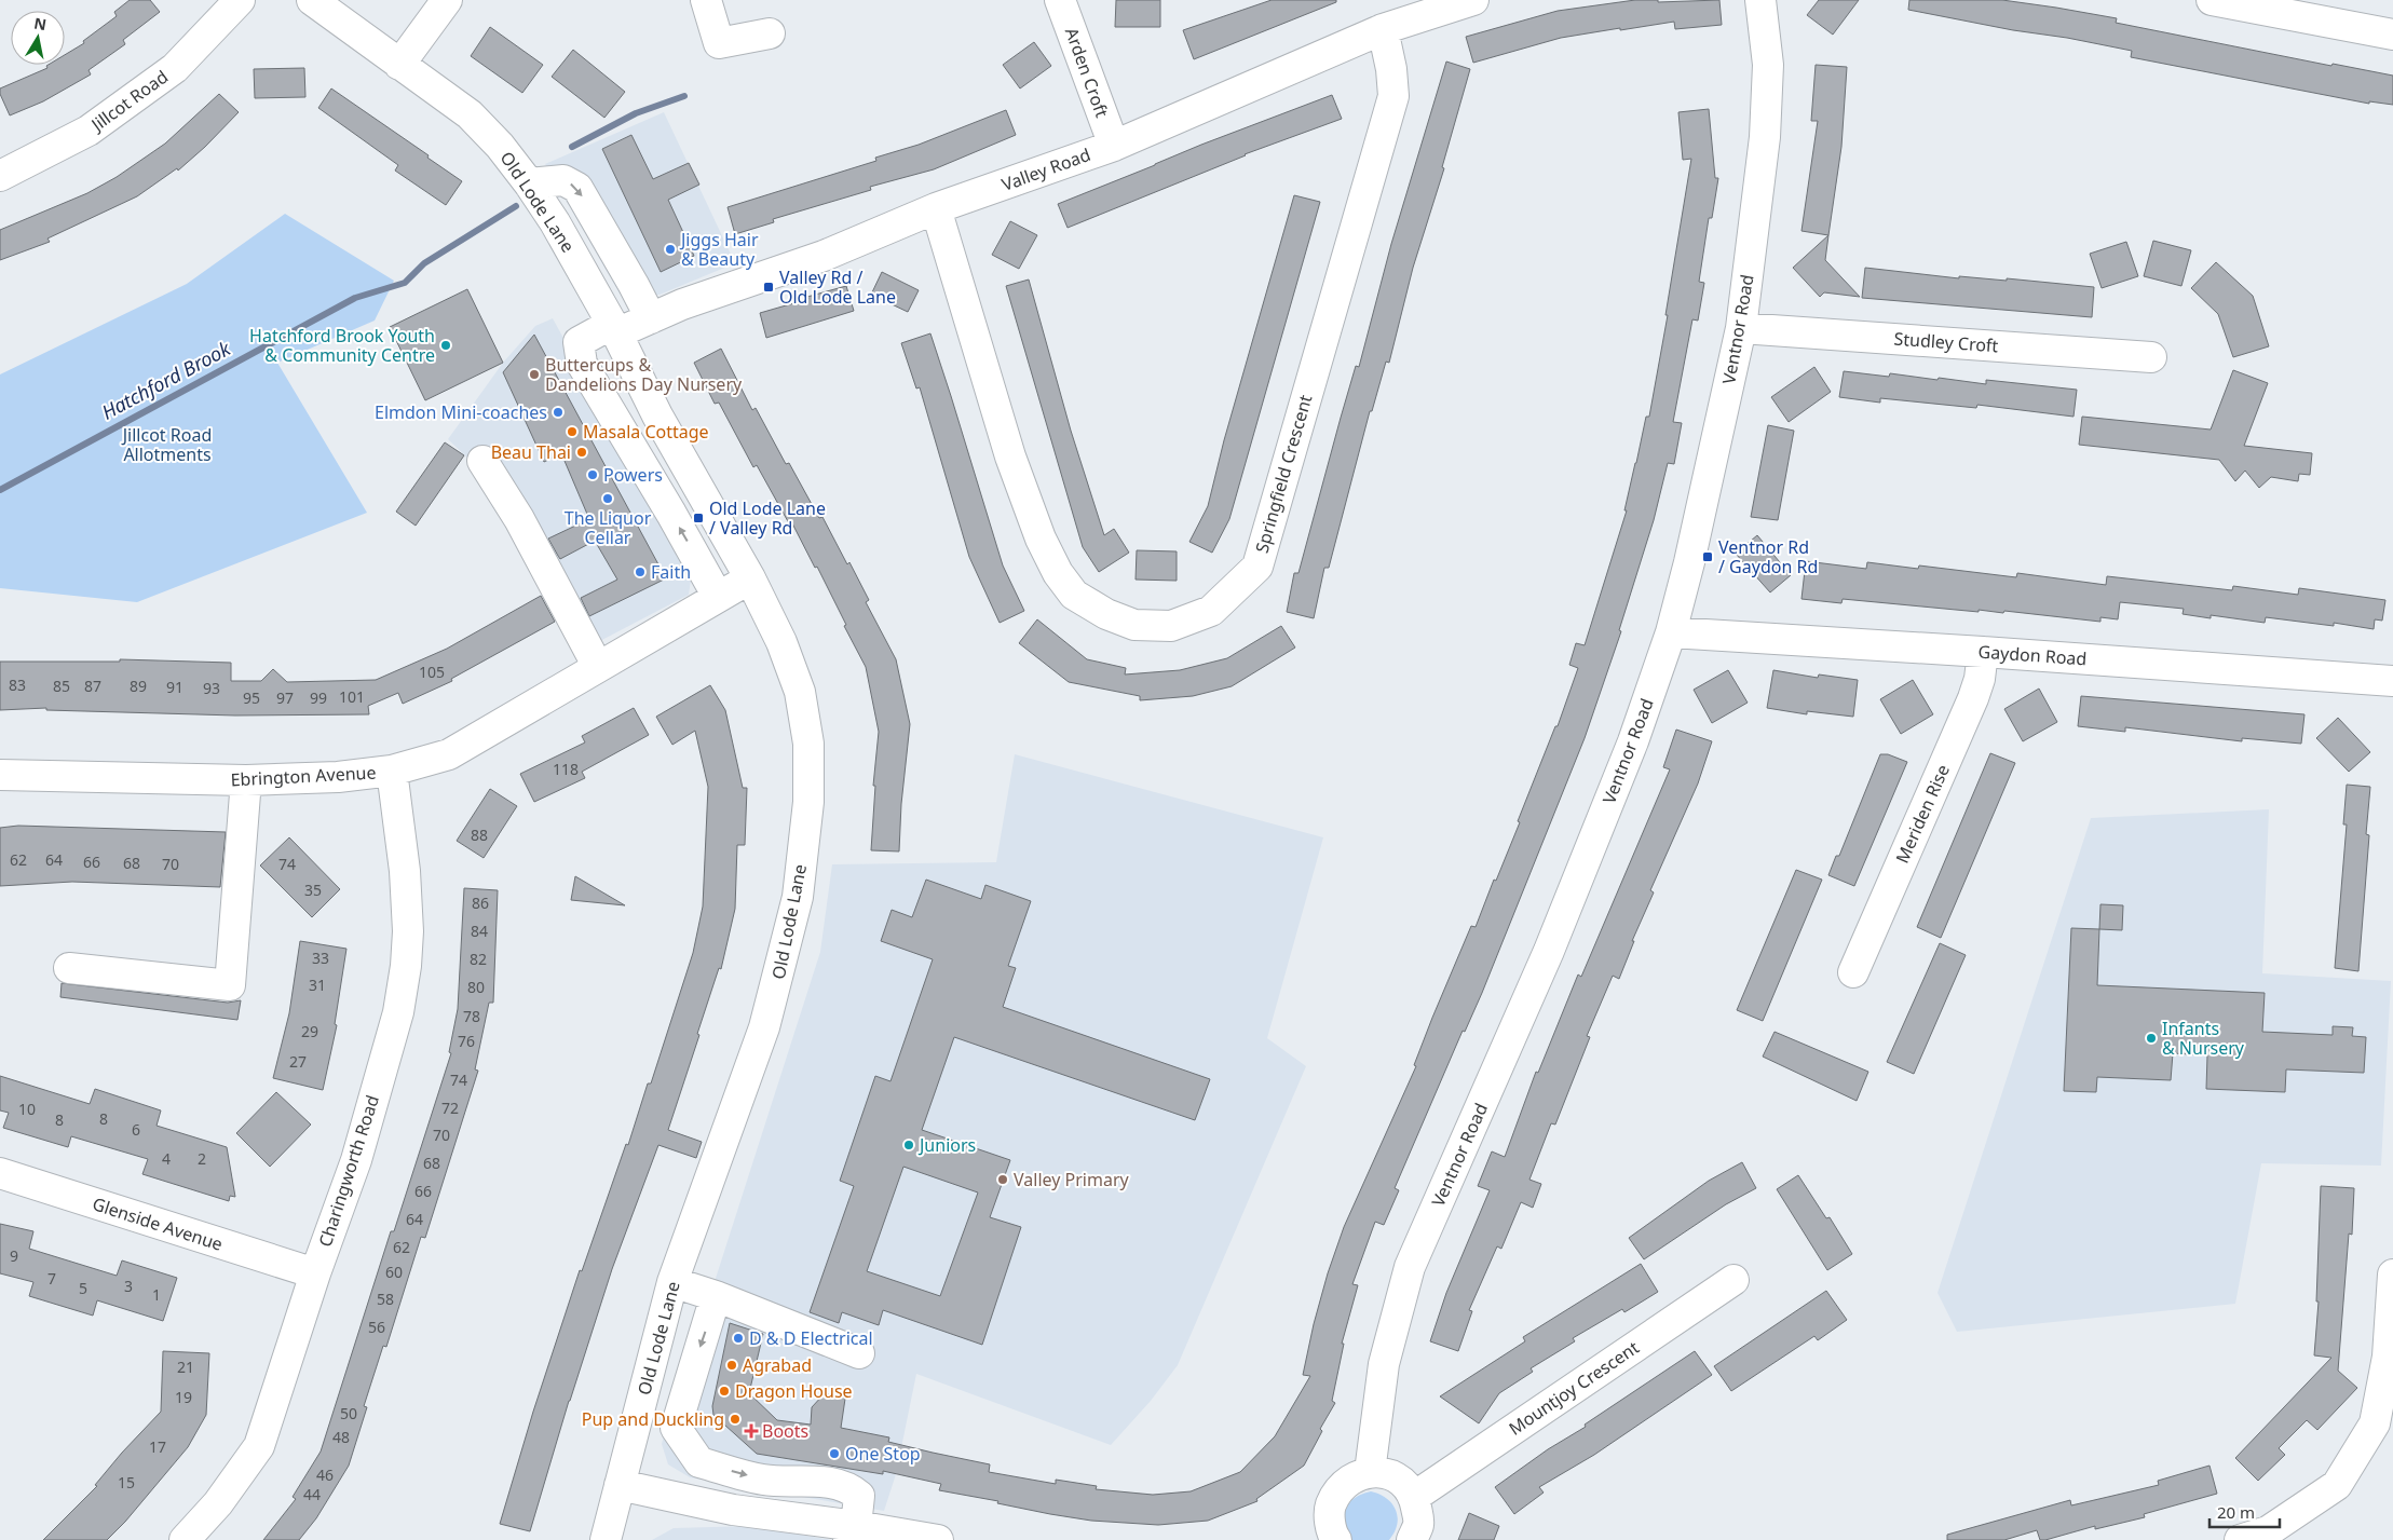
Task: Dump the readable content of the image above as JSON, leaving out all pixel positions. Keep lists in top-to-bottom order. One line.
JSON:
{"streets":{"street":["Arden Croft","Jillcot Road","Valley Road","Old Lode Lane","Ventnor Road","Studley Croft","Springfield Crescent","Gaydon Road","Ebrington Avenue","Meriden Rise","Charingworth Road","Glenside Avenue","Mountjoy Crescent"]},"crossings":[["Arden Croft","Valley Road"],["Valley Road","Old Lode Lane"],["Valley Road","Springfield Crescent"],["Old Lode Lane","Ebrington Avenue"],["Ventnor Road","Studley Croft"],["Ventnor Road","Gaydon Road"],["Gaydon Road","Meriden Rise"],["Ebrington Avenue","Charingworth Road"],["Charingworth Road","Glenside Avenue"]],"water":["Hatchford Brook"],"parks":["Jillcot Road Allotments"],"places":{"other":["Jiggs Hair & Beauty","Hatchford Brook Youth & Community Centre","Buttercups & Dandelions Day Nursery","Elmdon Mini-coaches","Masala Cottage","Beau Thai","Powers","The Liquor Cellar","Faith","Infants & Nursery","Juniors","Valley Primary","D & D Electrical","Agrabad","Dragon House","Pup and Duckling","One Stop"],"transit":["Valley Rd / Old Lode Lane","Old Lode Lane / Valley Rd","Ventnor Rd / Gaydon Rd"],"health":["Boots"]},"house_numbers":["105","83","85","87","89","91","93","101","95","97","99","118","88","62","64","66","68","70","74","35","86","84","33","82","31","80","78","29","76","27","74","72","10","8","8","6","70","4","2","68","66","64","62","9","60","7","3","5","1","58","56","21","19","50","48","17","46","15","44"],"scale_bar":"20 m","north":"top"}
